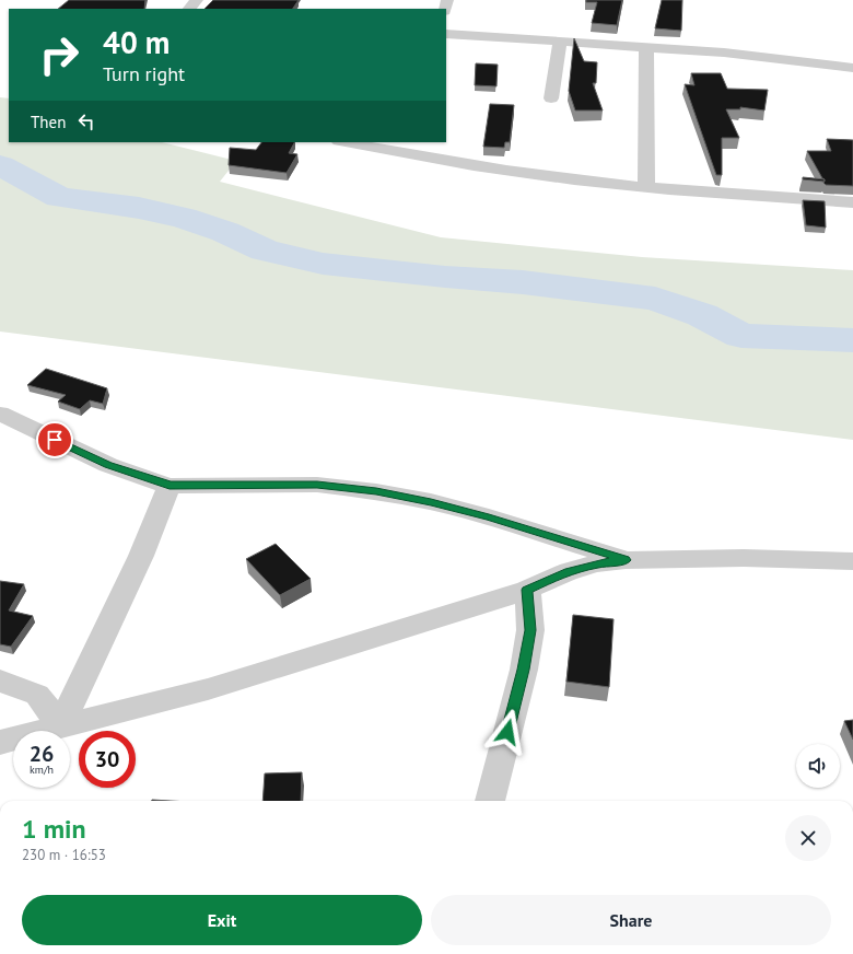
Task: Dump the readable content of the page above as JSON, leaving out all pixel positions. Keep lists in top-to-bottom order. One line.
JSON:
{"page":{"turn":["40 m","Turn right"],"then":"Then","speed":"26 km/h","limit":"30","heading":["1 min","230 m · 16:53"],"buttons":["Exit","Share"]}}
